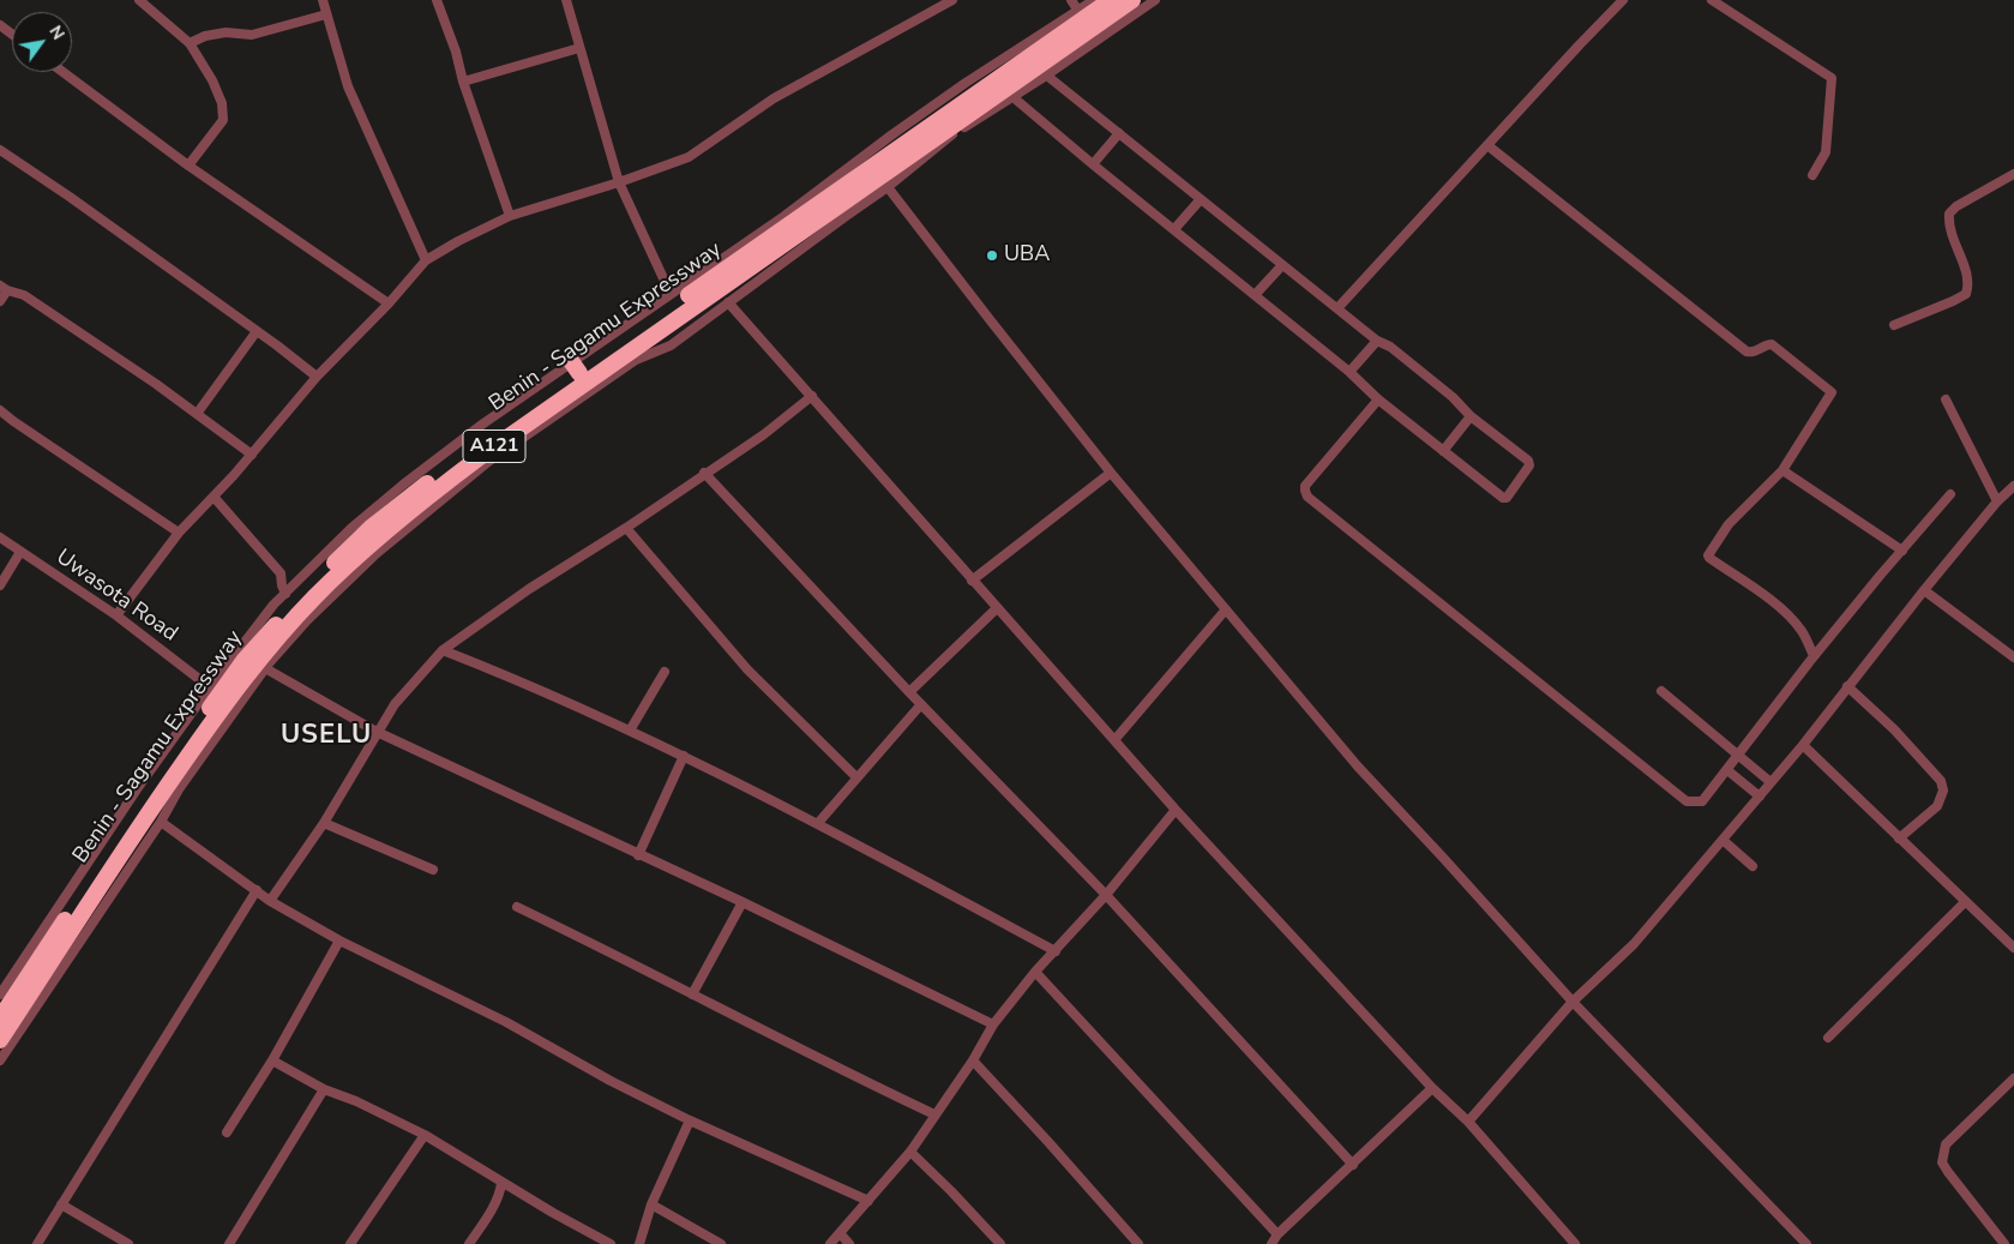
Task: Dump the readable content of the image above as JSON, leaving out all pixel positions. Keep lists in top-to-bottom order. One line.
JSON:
{"streets":{"highway":["Benin - Sagamu Expressway","A121"],"street":["Uwasota Road"]},"districts":["USELU"],"places":["UBA"],"north":"top right"}
